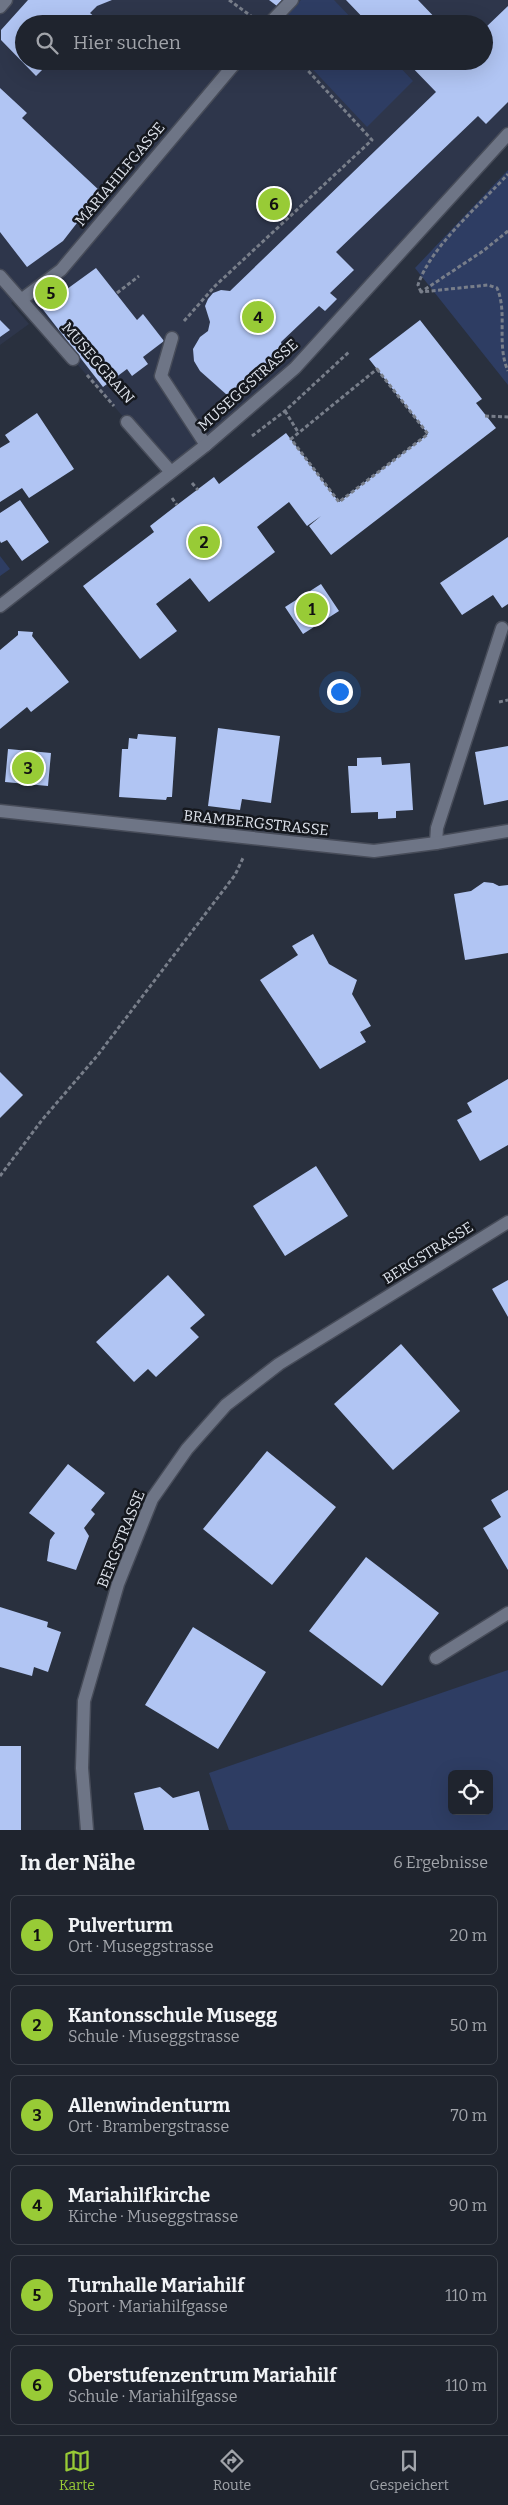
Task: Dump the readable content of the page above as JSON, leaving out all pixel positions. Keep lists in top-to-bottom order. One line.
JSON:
{"streets":{"street":["MARIAHILFGASSE","MUSEGGRAIN","MUSEGGSTRASSE","BRAMBERGSTRASSE","BERGSTRASSE"]},"crossings":[["MARIAHILFGASSE","MUSEGGRAIN"],["MUSEGGRAIN","MUSEGGSTRASSE"]],"page":{"search":"Hier suchen","pins":["6","5","4","2","1","3"],"heading":["In der Nähe","6 Ergebnisse"],"list":[{"mark":"1","name":"Pulverturm","note":"Ort · Museggstrasse","value":"20 m"},{"mark":"2","name":"Kantonsschule Musegg","note":"Schule · Museggstrasse","value":"50 m"},{"mark":"3","name":"Allenwindenturm","note":"Ort · Brambergstrasse","value":"70 m"},{"mark":"4","name":"Mariahilfkirche","note":"Kirche · Museggstrasse","value":"90 m"},{"mark":"5","name":"Turnhalle Mariahilf","note":"Sport · Mariahilfgasse","value":"110 m"},{"mark":"6","name":"Oberstufenzentrum Mariahilf","note":"Schule · Mariahilfgasse","value":"110 m"}],"nav":["Karte","Route","Gespeichert"]}}
